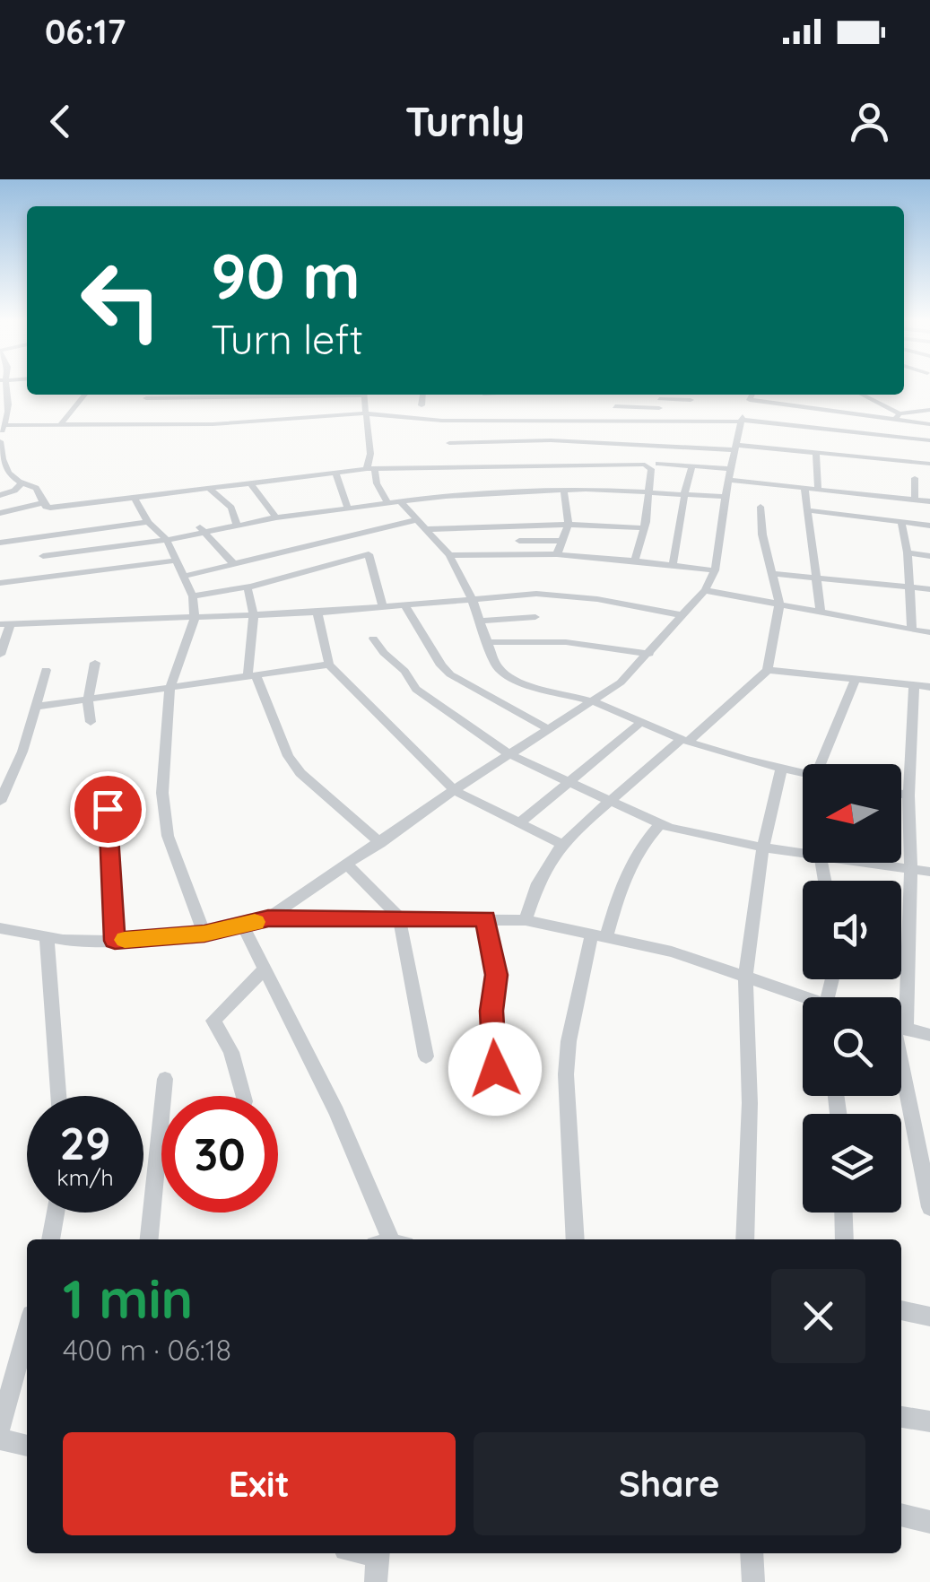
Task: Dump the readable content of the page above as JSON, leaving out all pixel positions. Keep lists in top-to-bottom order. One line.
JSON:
{"north":"left","page":{"status":"06:17","header":"Turnly","turn":["90 m","Turn left"],"speed":"29 km/h","limit":"30","heading":["1 min","400 m · 06:18"],"buttons":["Exit","Share"]}}
